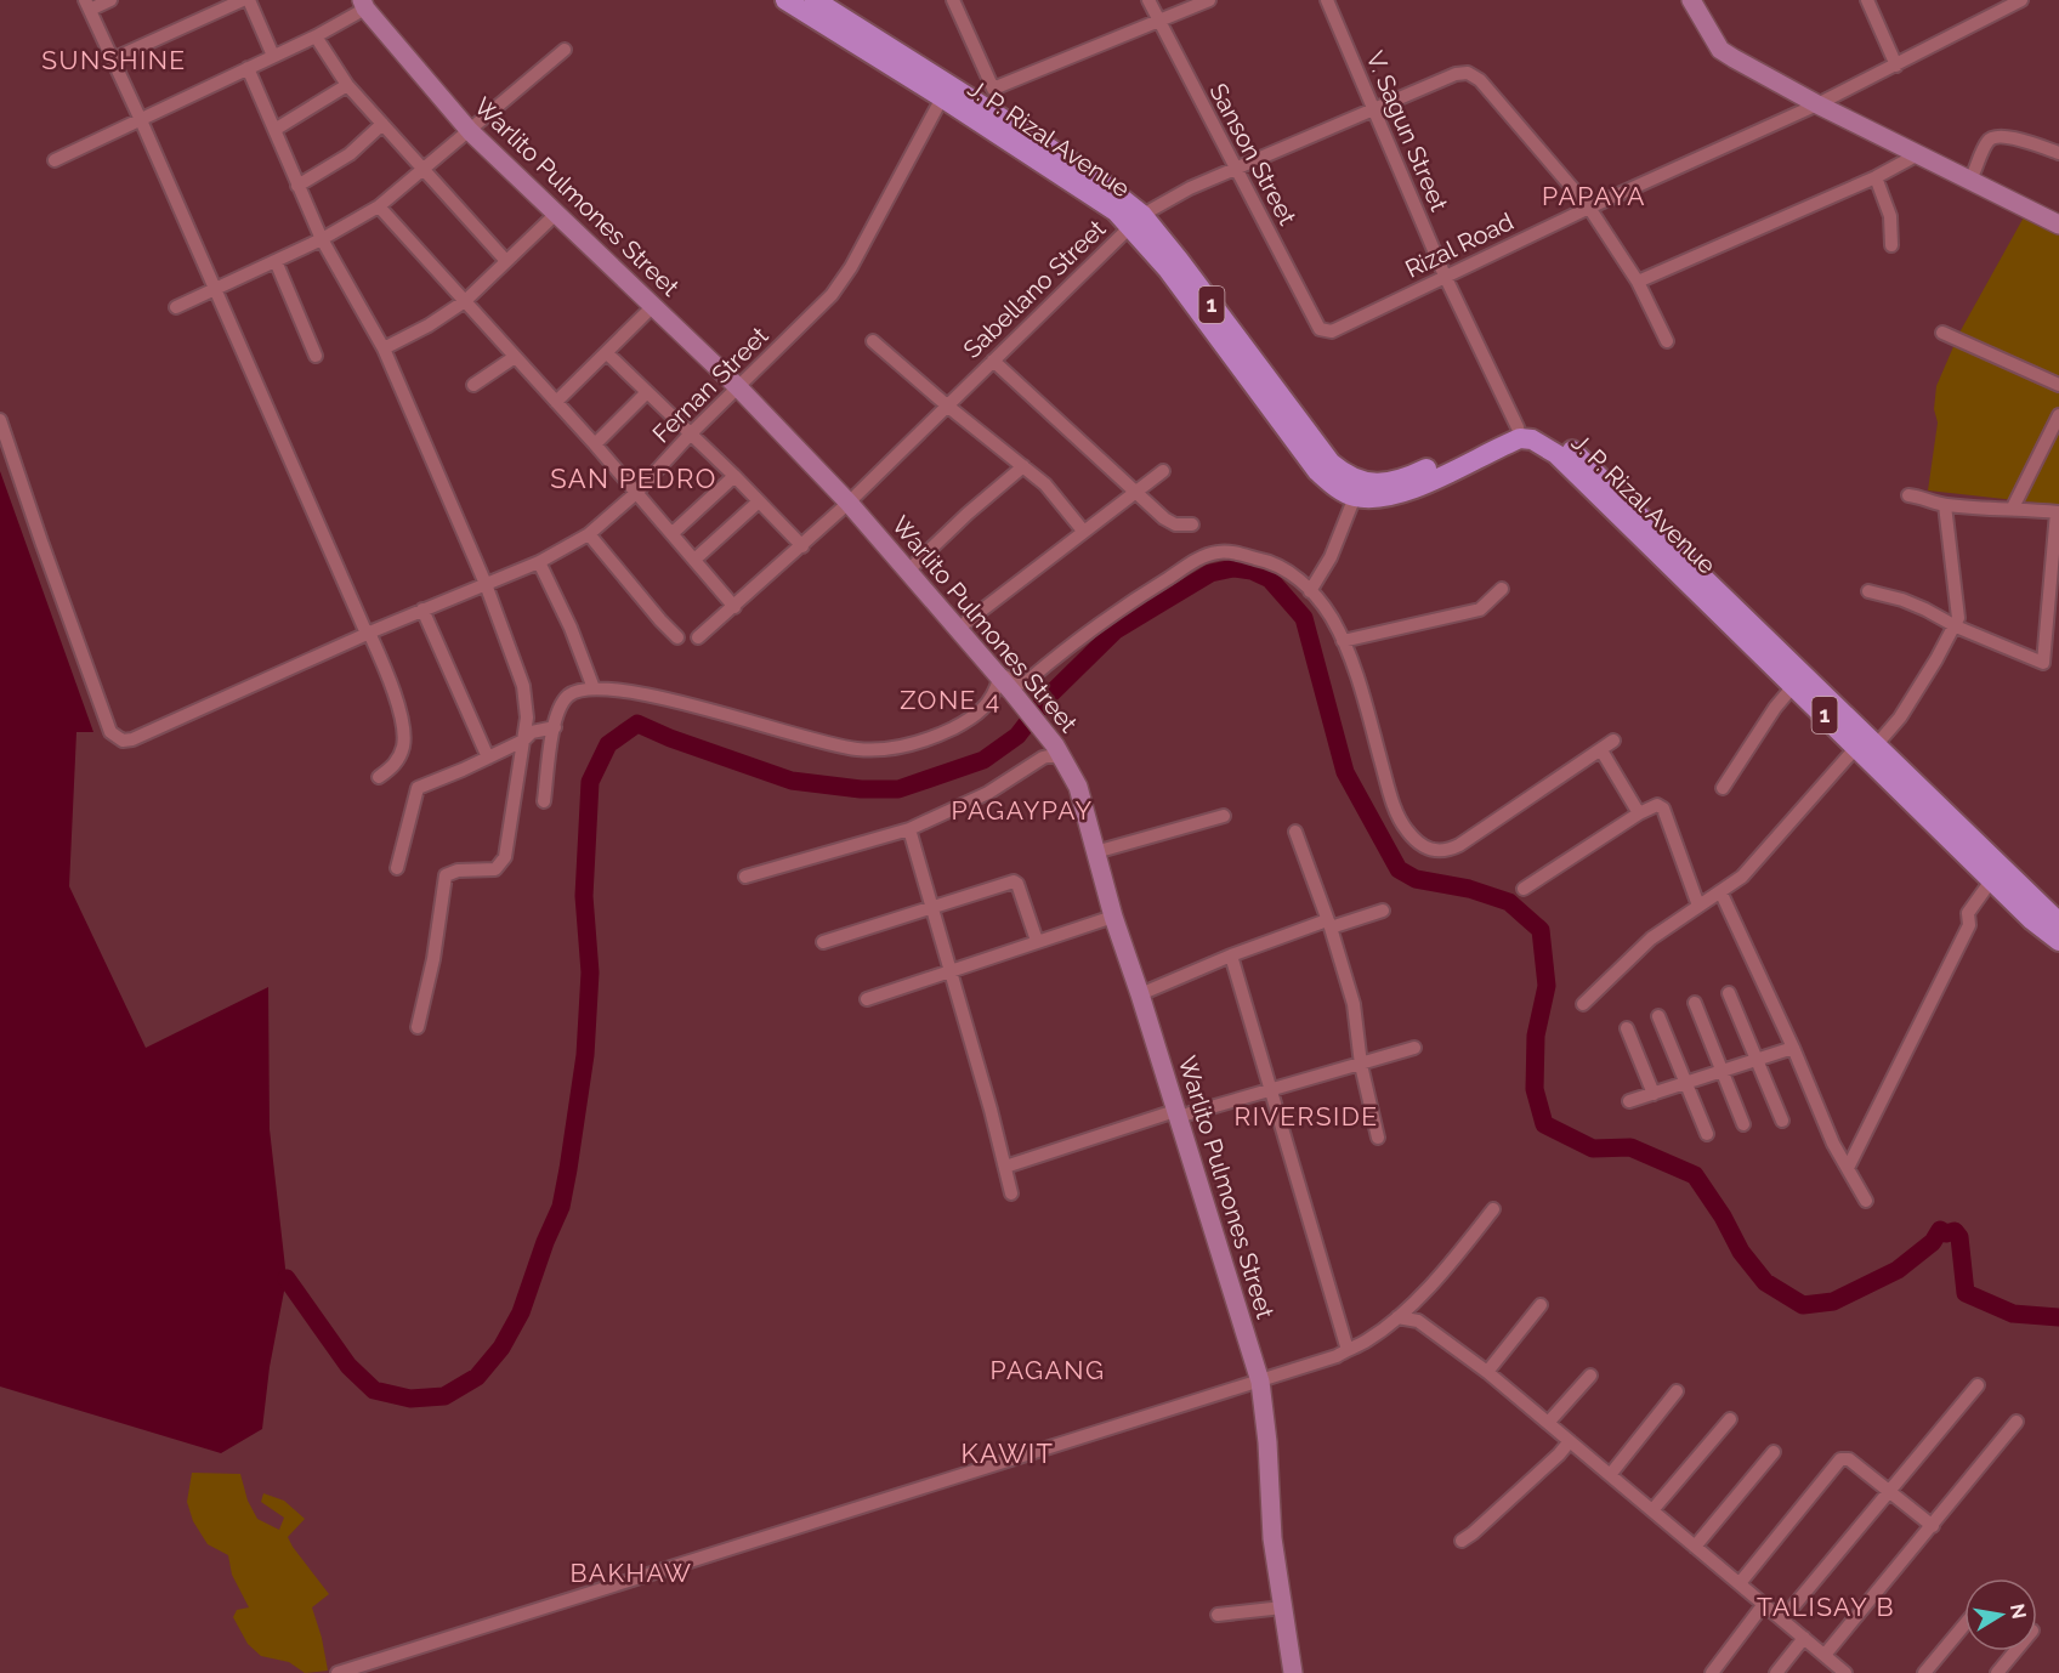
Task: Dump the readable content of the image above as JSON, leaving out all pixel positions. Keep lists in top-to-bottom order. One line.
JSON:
{"streets":{"main road":["J. P. Rizal Avenue","1"],"street":["V. Sagun Street","Sanson Street","Warlito Pulmones Street","Rizal Road","Sabellano Street","Fernan Street"]},"crossings":[["V. Sagun Street","J. P. Rizal Avenue"],["V. Sagun Street","Rizal Road"],["V. Sagun Street","Sabellano Street"],["J. P. Rizal Avenue","Sabellano Street"],["J. P. Rizal Avenue","Fernan Street"],["Sanson Street","Rizal Road"],["Sanson Street","Sabellano Street"],["Warlito Pulmones Street","Sabellano Street"],["Warlito Pulmones Street","Fernan Street"],["Rizal Road","Sabellano Street"]],"districts":["SUNSHINE","PAPAYA","SAN PEDRO","ZONE 4","PAGAYPAY","RIVERSIDE","PAGANG","KAWIT","BAKHAW","TALISAY B"],"north":"right"}
